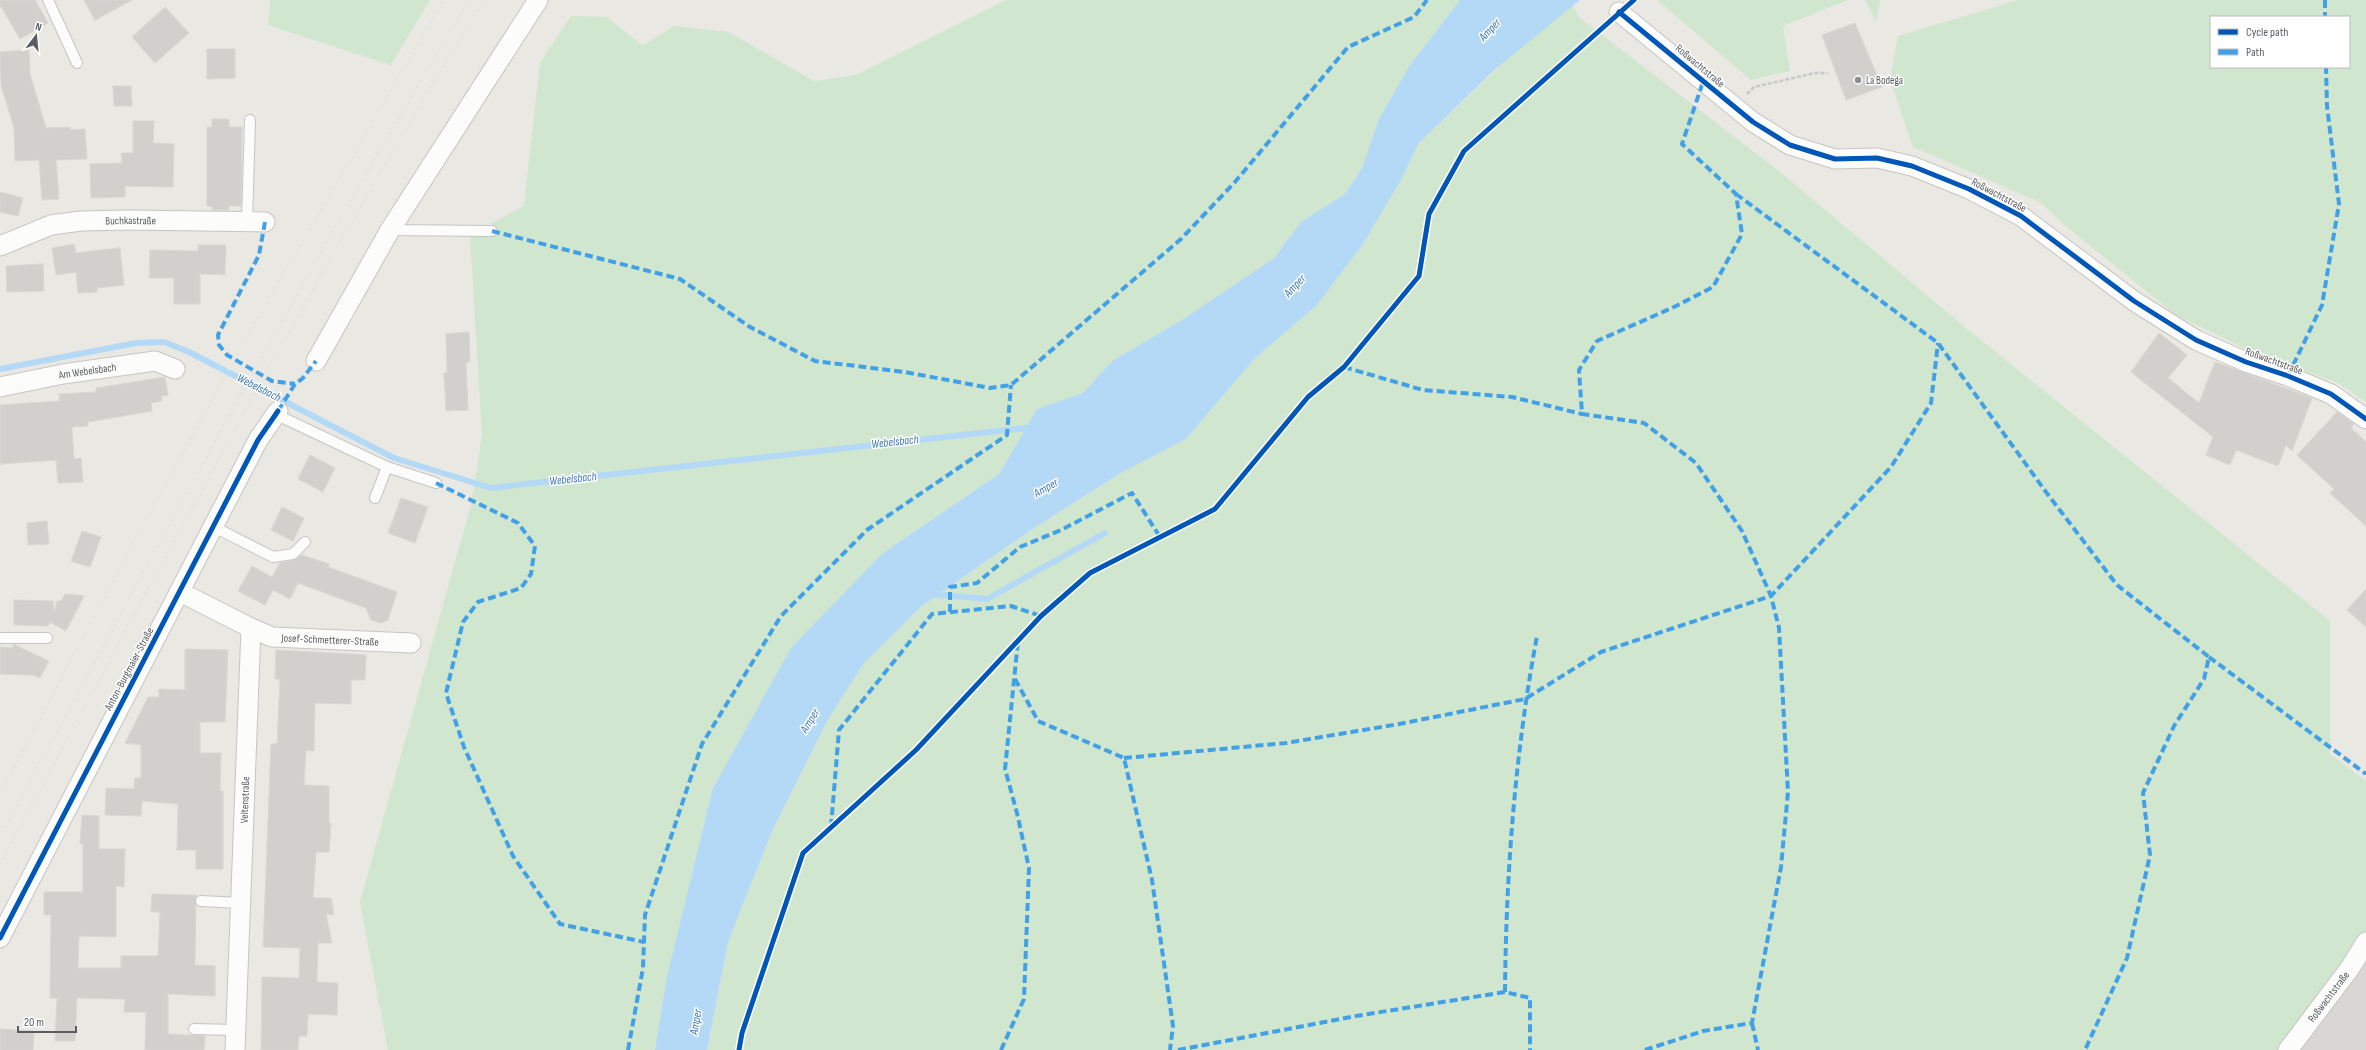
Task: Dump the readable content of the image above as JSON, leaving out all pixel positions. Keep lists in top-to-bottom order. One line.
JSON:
{"streets":{"street":["Roßwachtstraße","Buchkastraße","Am Webelsbach","Josef-Schmetterer-Straße","Anton-Burgmaier-Straße","Veltenstraße"]},"crossings":[["Josef-Schmetterer-Straße","Veltenstraße"]],"water":["Amper","Webelsbach"],"places":["La Bodega"],"legend":["Cycle path","Path"],"scale_bar":"20 m","north":"top"}
